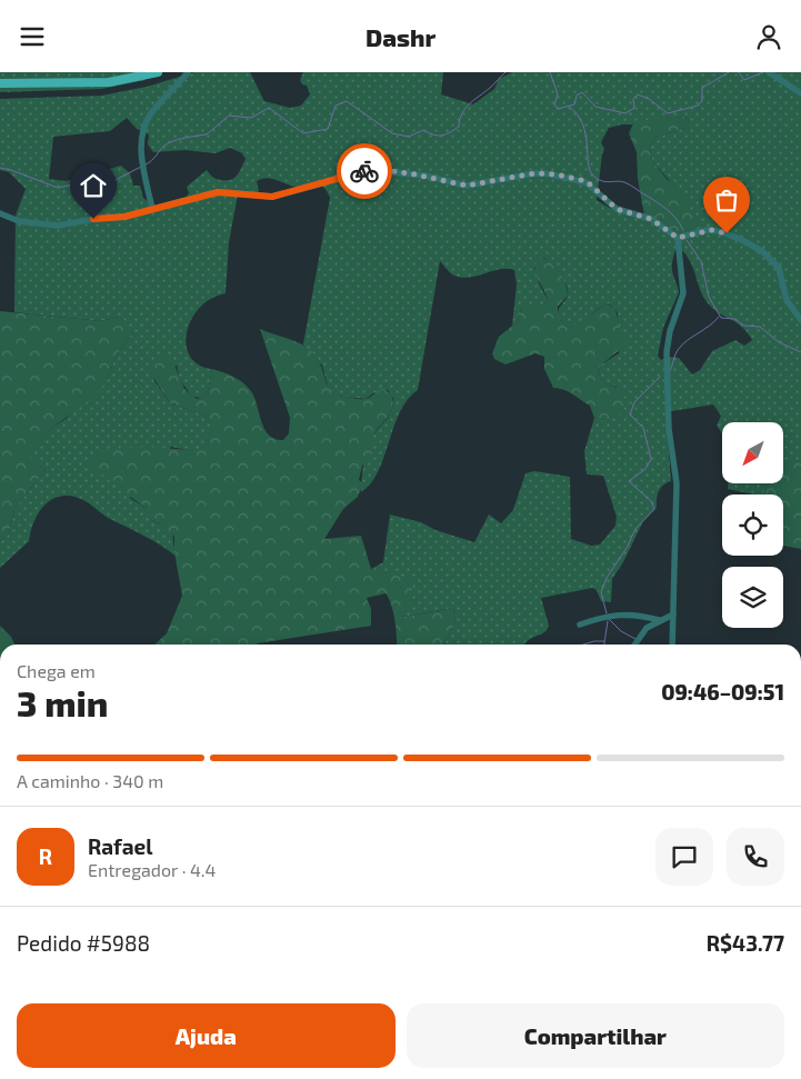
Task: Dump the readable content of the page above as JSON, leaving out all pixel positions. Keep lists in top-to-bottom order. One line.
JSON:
{"north":"bottom left","page":{"header":"Dashr","heading":["3 min","Chega em","09:46–09:51"],"panel":["Rafael","Entregador · 4.4","Pedido #5988","R$43.77"],"bar":"A caminho · 340 m","round":"R","buttons":["Ajuda","Compartilhar"]}}
